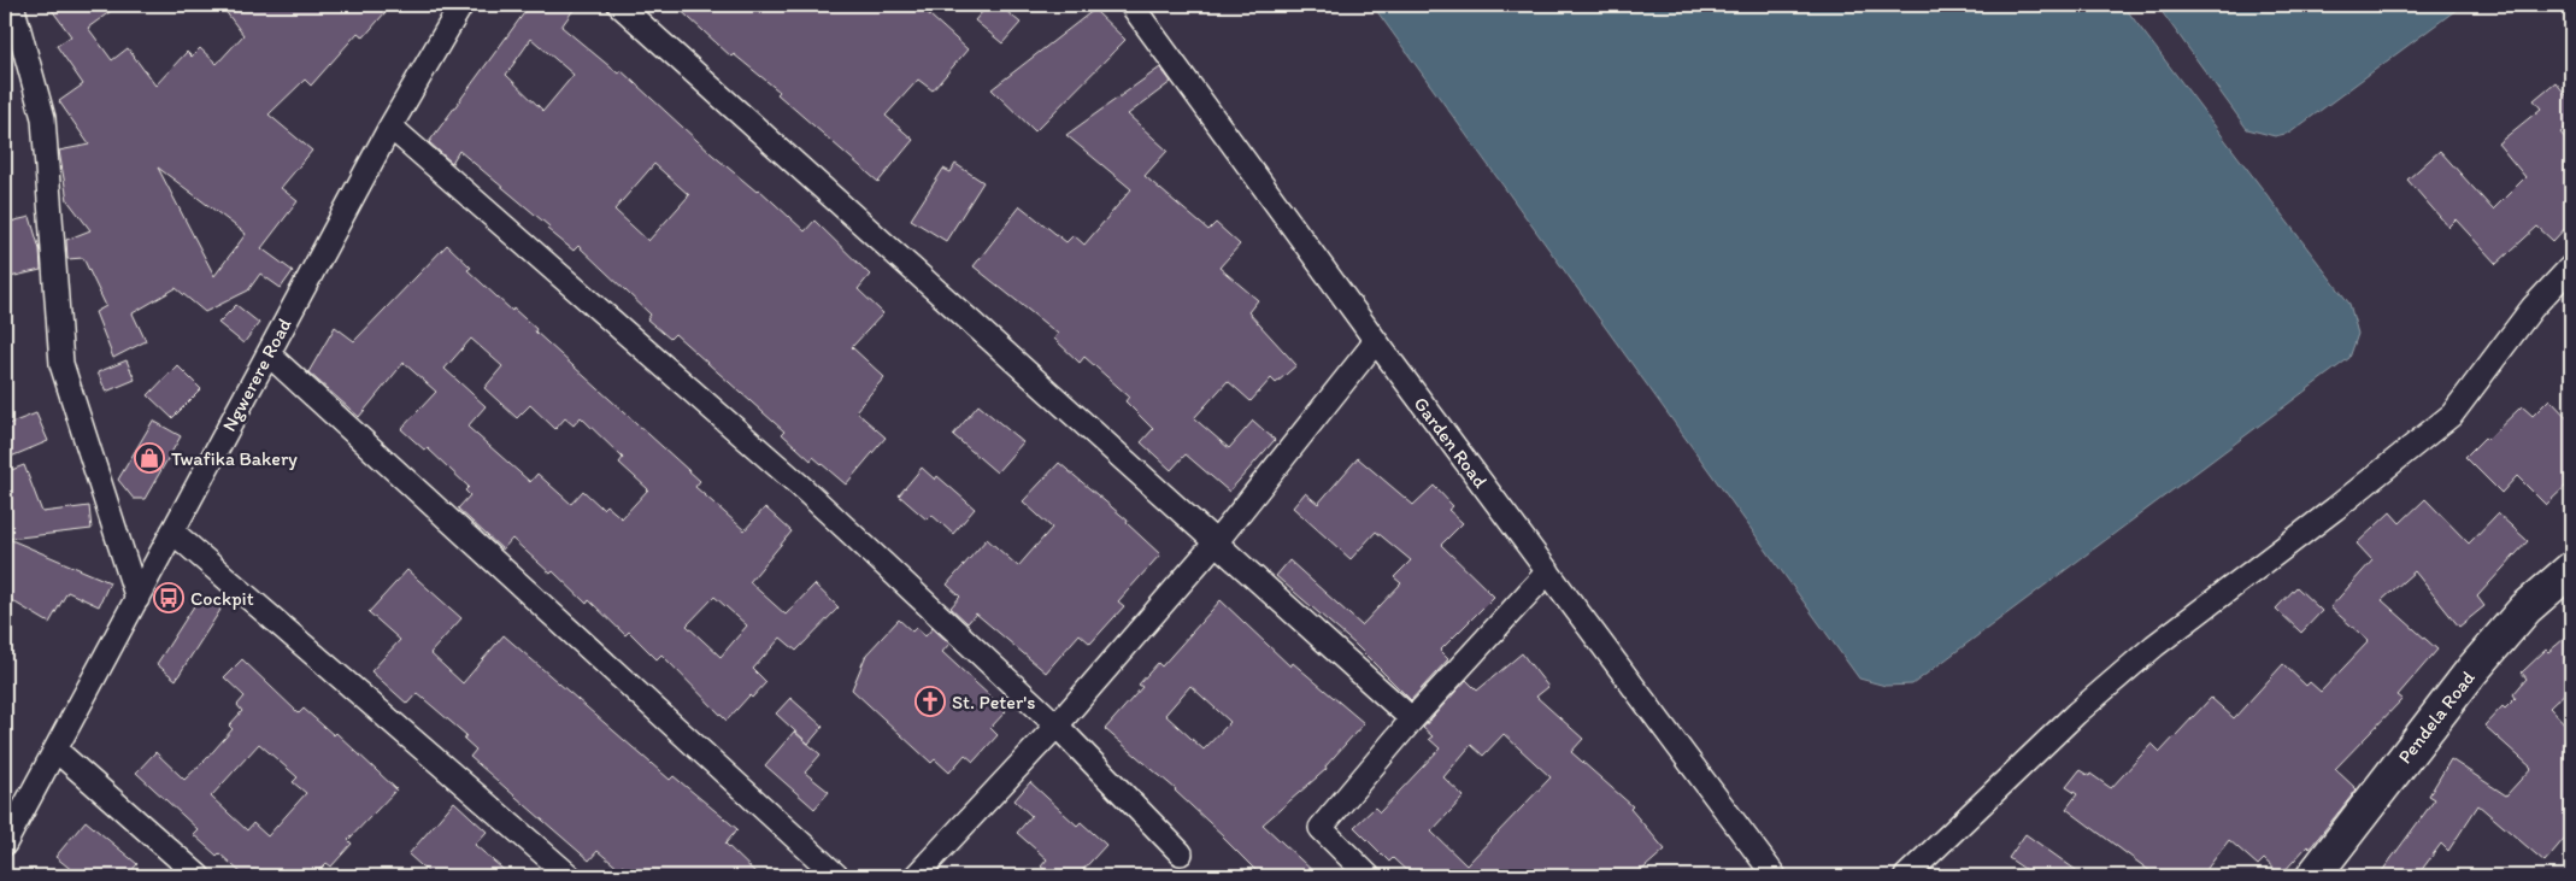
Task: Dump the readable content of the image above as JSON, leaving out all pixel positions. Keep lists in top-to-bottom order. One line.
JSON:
{"streets":{"street":["Ngwerere Road","Garden Road","Pendela Road"]},"places":{"shop":["Twafika Bakery"],"bus stop":["Cockpit"],"church":["St. Peter's"]}}
